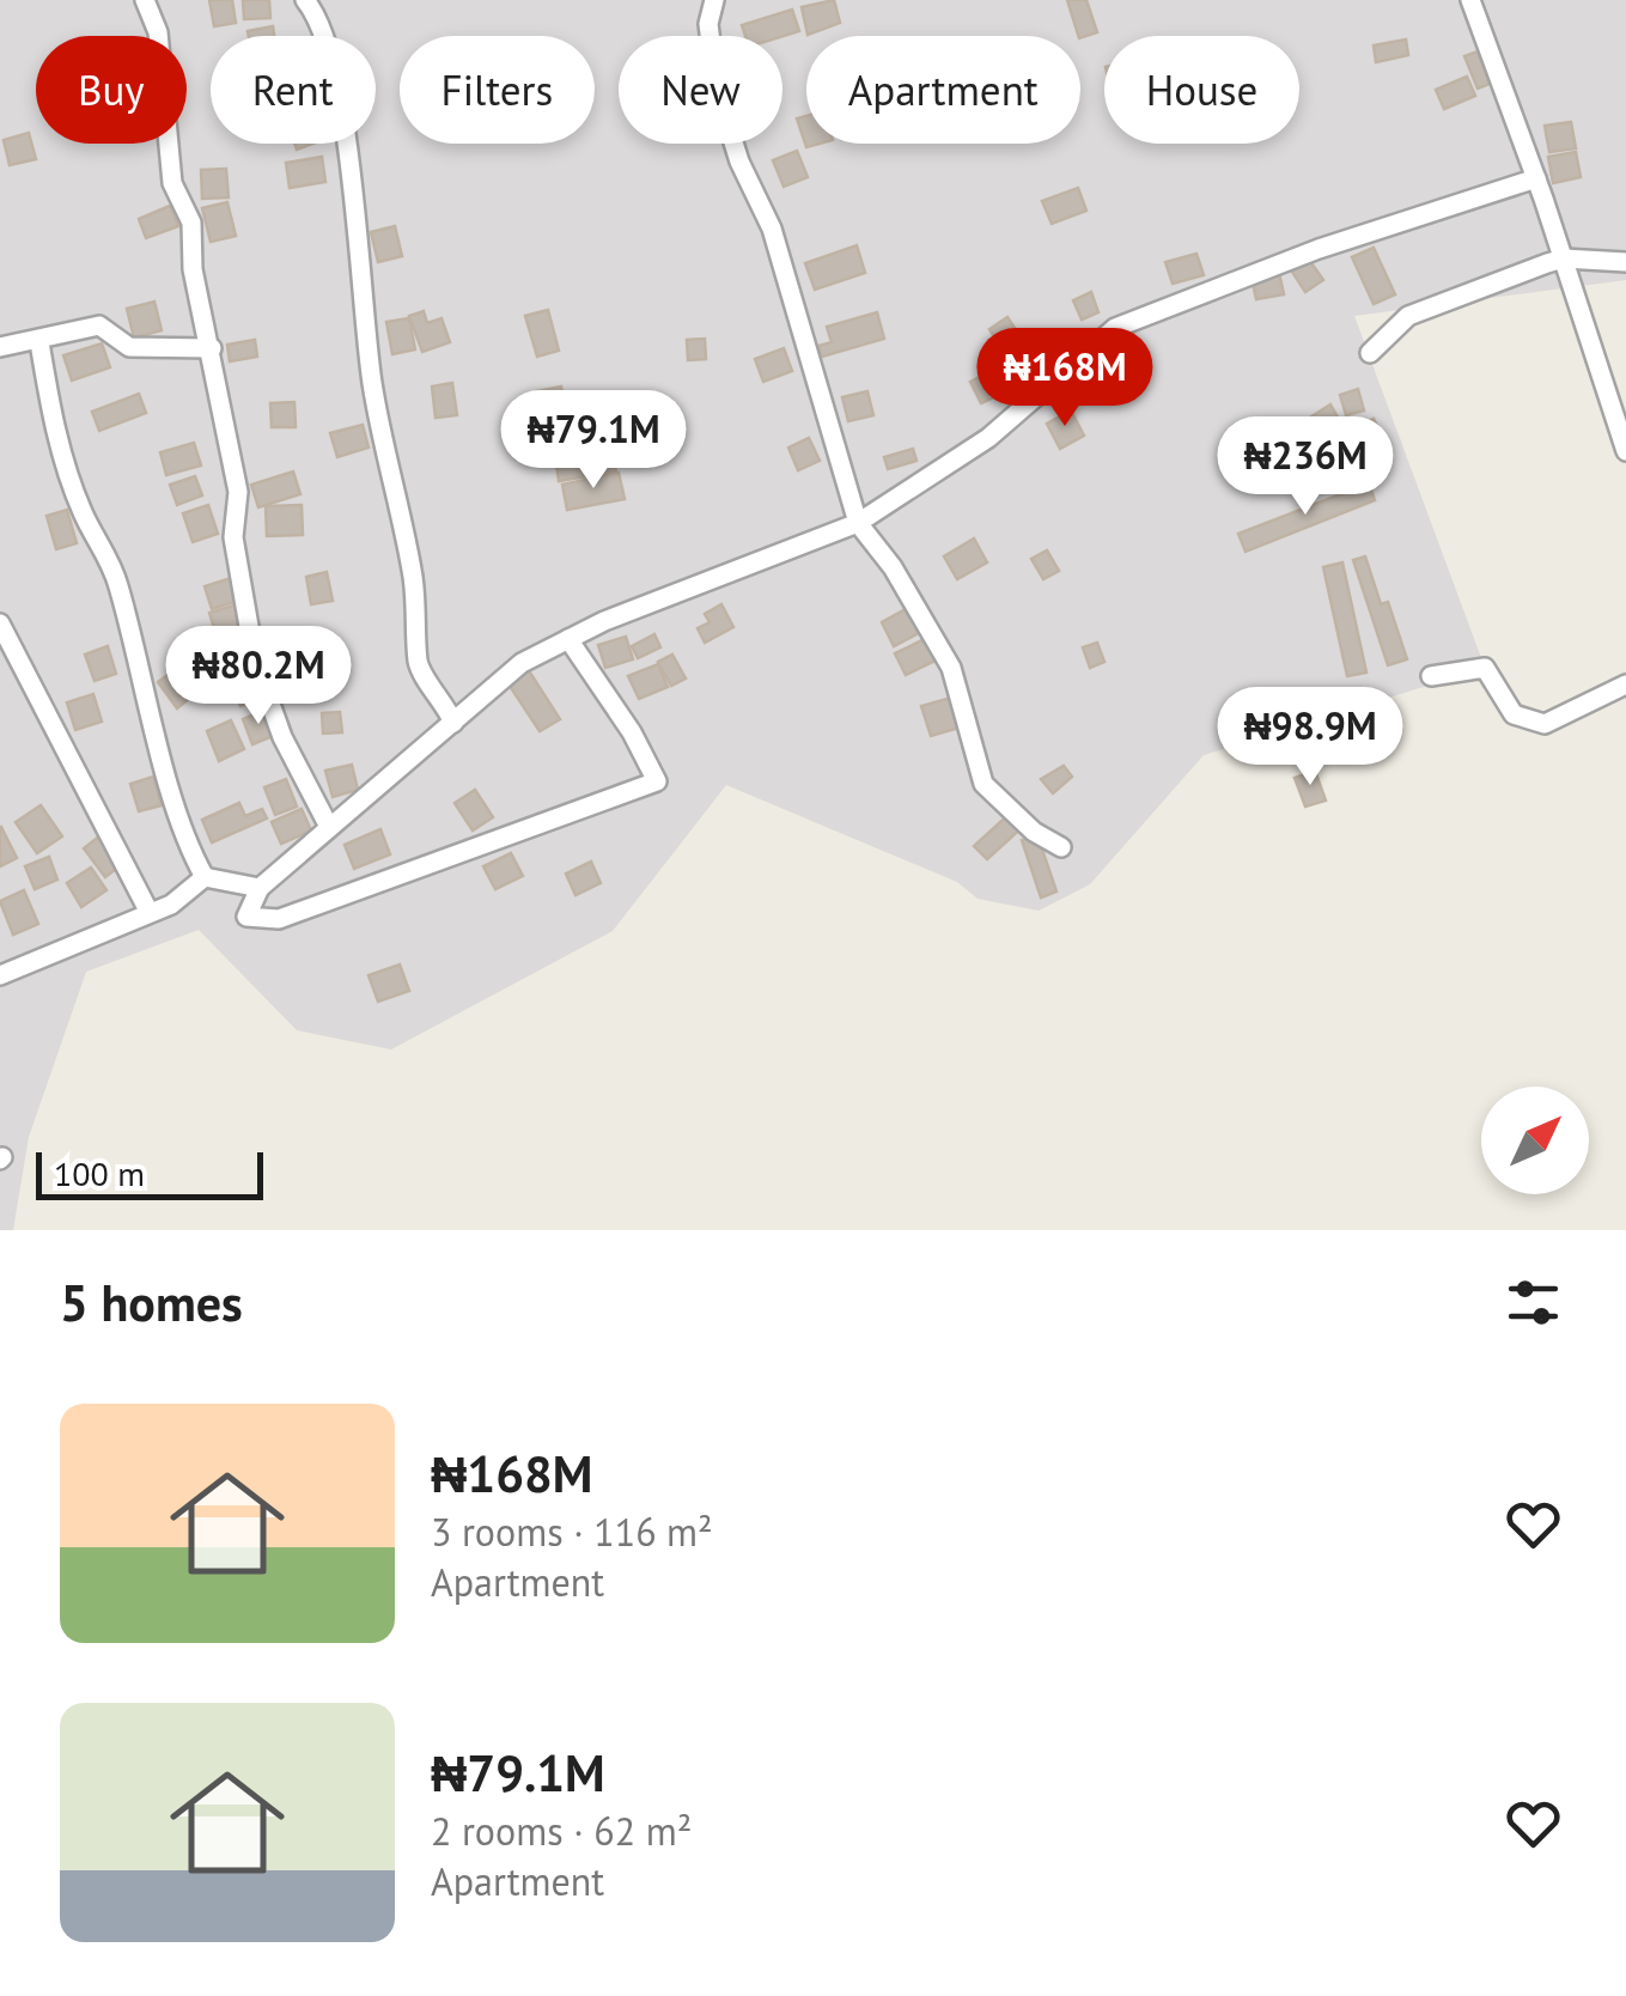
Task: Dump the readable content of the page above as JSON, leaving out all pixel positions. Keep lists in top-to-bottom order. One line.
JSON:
{"scale_bar":"100 m","north":"top right","page":{"chip":["Buy","Rent","Filters","New","Apartment","House"],"price":["₦168M","₦79.1M","₦236M","₦80.2M","₦98.9M"],"scale":"100 m","heading":"5 homes","list":[{"name":"₦168M","note":"3 rooms · 116 m² · Apartment"},{"name":"₦79.1M","note":"2 rooms · 62 m² · Apartment"}]}}
